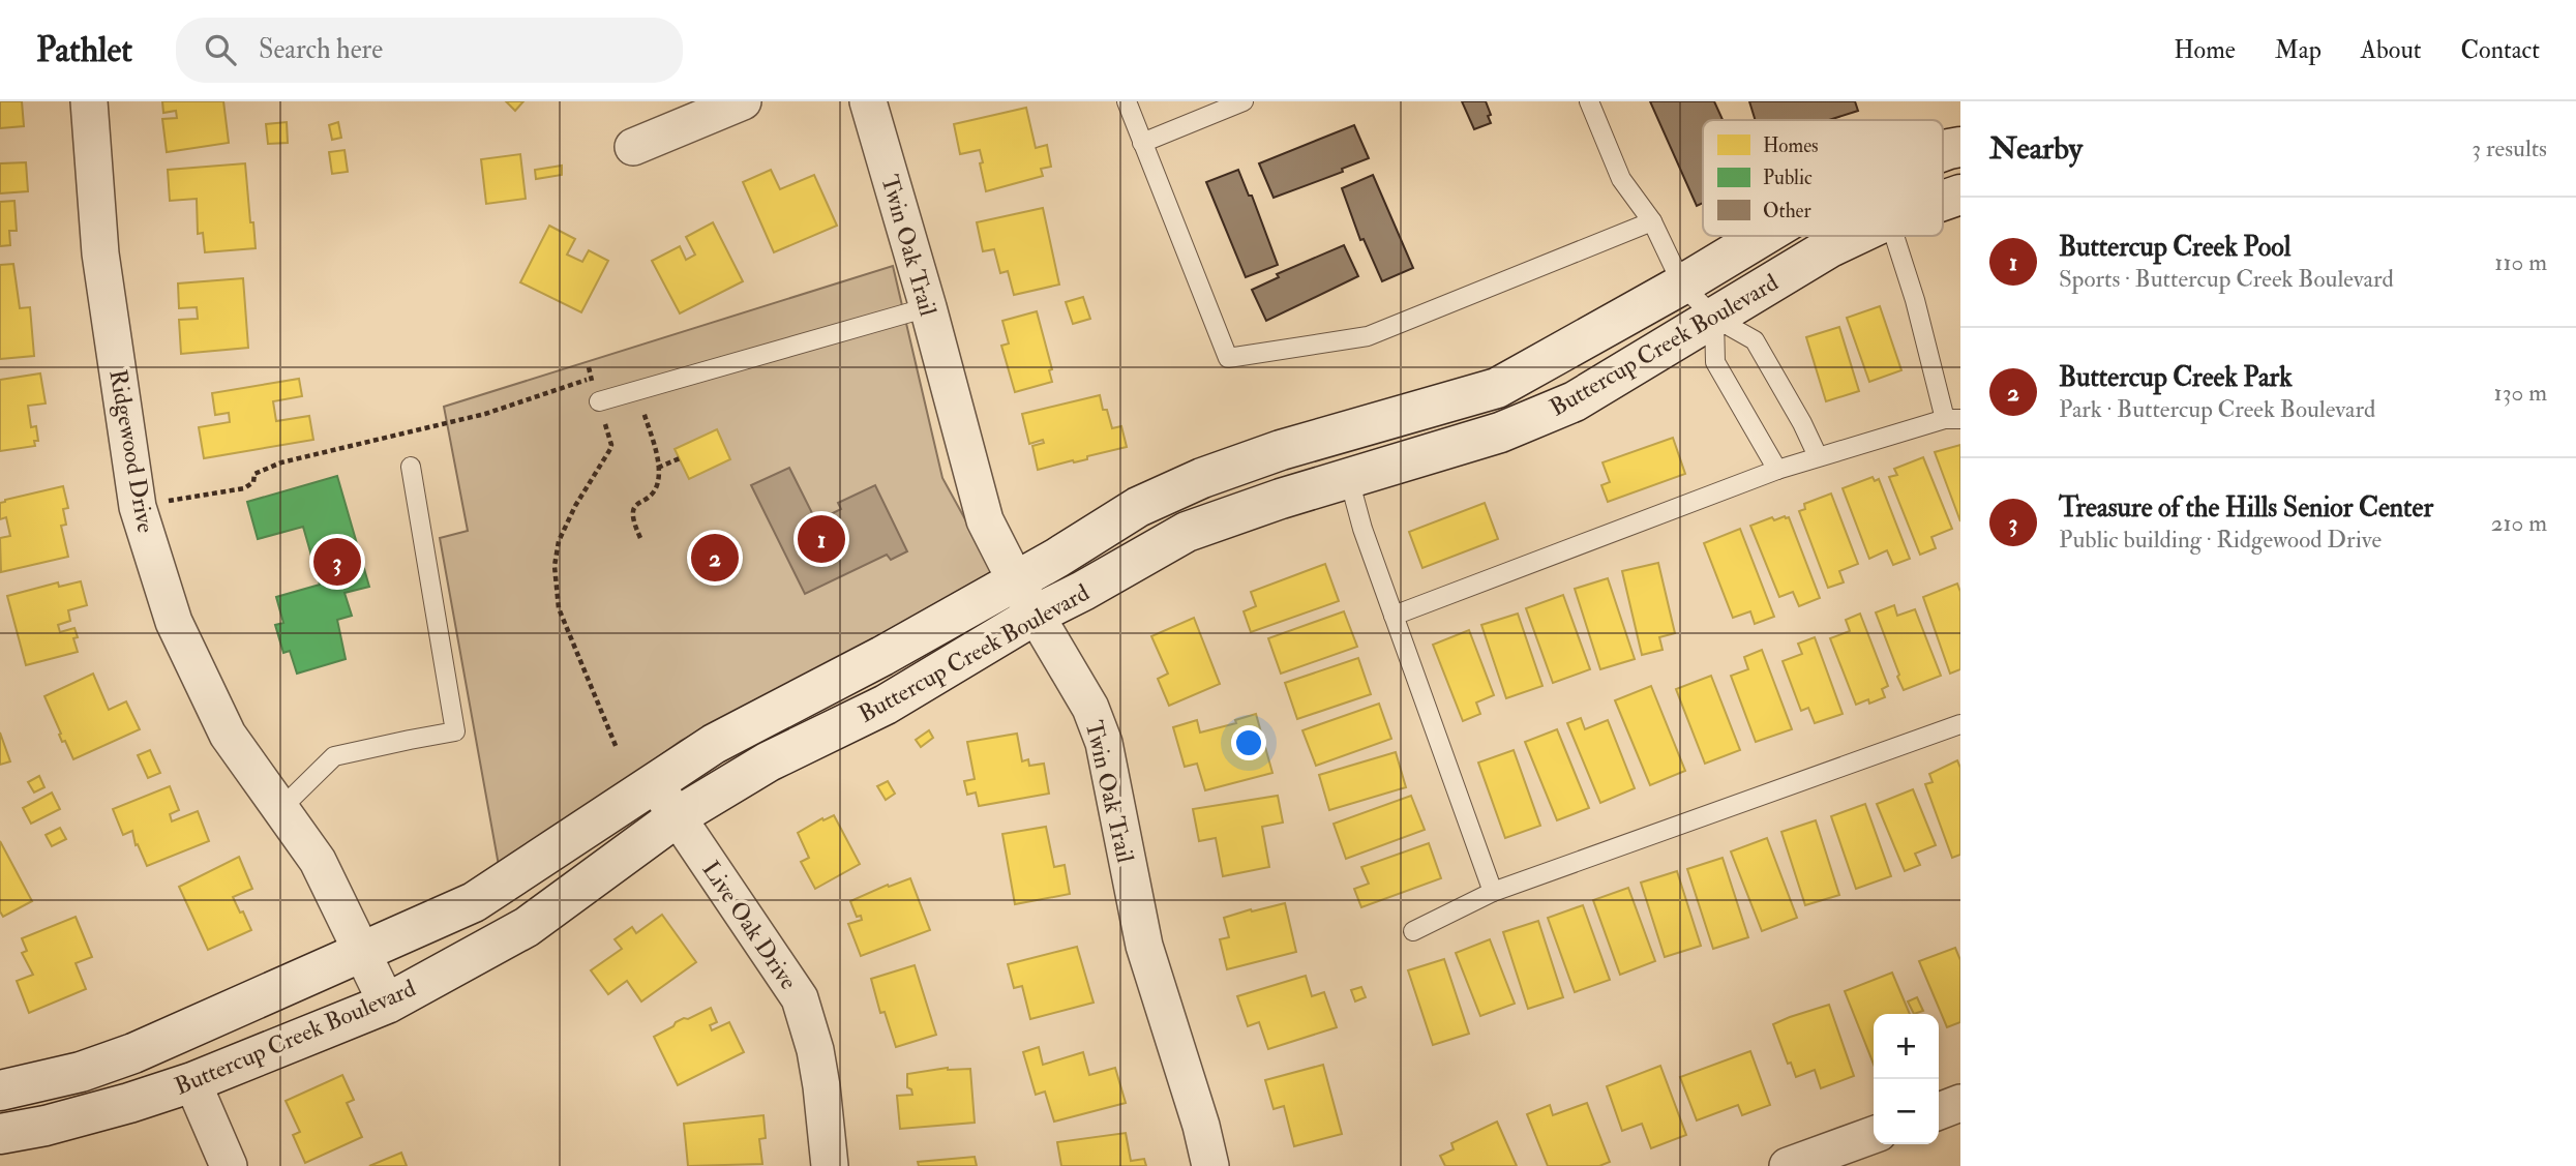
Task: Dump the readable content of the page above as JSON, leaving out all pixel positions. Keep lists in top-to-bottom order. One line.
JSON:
{"streets":{"street":["Twin Oak Trail","Buttercup Creek Boulevard","Ridgewood Drive","Live Oak Drive"]},"crossings":[["Twin Oak Trail","Buttercup Creek Boulevard"],["Buttercup Creek Boulevard","Ridgewood Drive"],["Buttercup Creek Boulevard","Live Oak Drive"]],"legend":["Homes","Public","Other"],"page":{"header":"Pathlet","search":"Search here","nav":["Home","Map","About","Contact"],"heading":["Nearby","3 results"],"list":[{"mark":"1","name":"Buttercup Creek Pool","note":"Sports · Buttercup Creek Boulevard","value":"110 m"},{"mark":"2","name":"Buttercup Creek Park","note":"Park · Buttercup Creek Boulevard","value":"130 m"},{"mark":"3","name":"Treasure of the Hills Senior Center","note":"Public building · Ridgewood Drive","value":"210 m"}],"pins":["1","2","3"],"map_buttons":["+","−"]}}
